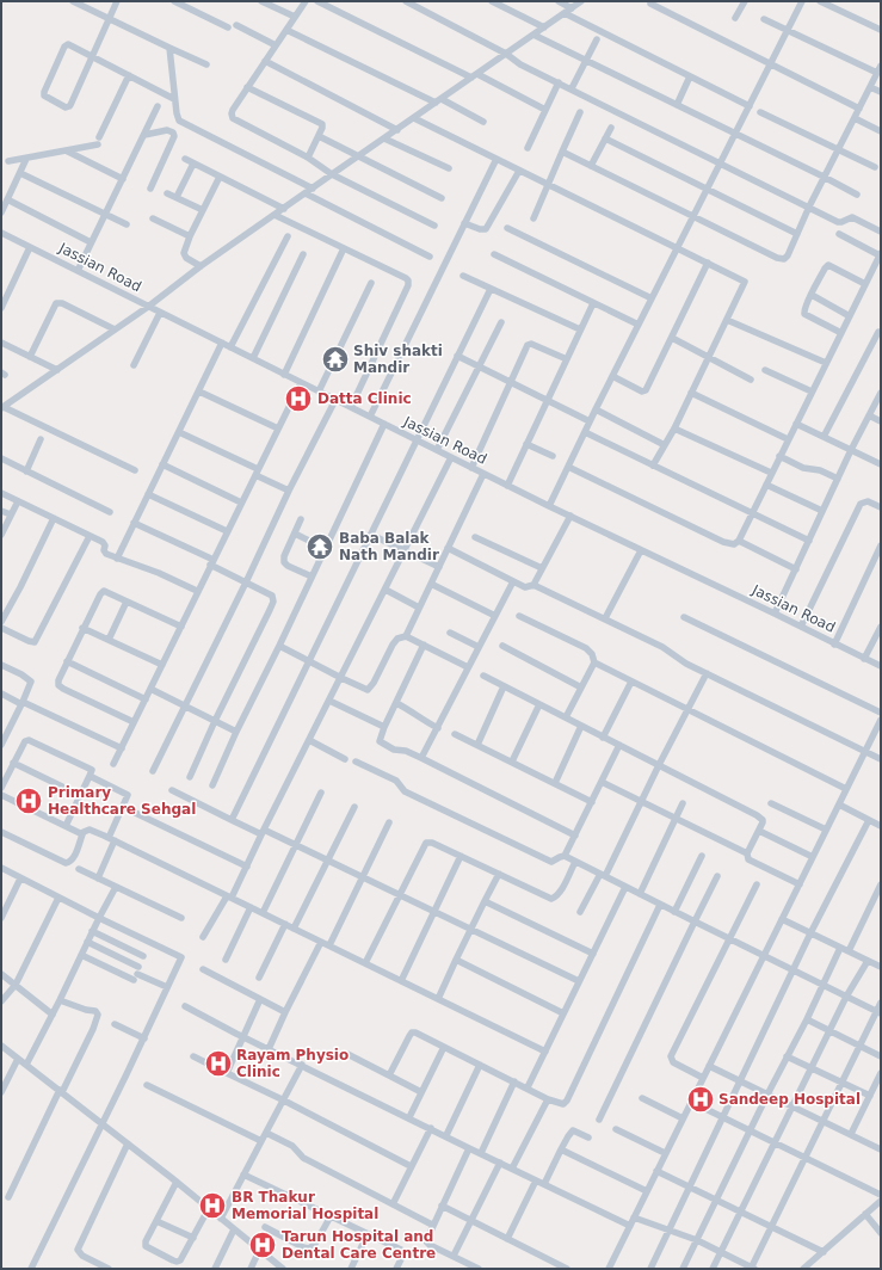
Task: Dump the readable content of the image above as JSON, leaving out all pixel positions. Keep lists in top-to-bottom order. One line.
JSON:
{"streets":{"street":["Jassian Road"]},"places":{"temple":["Shiv shakti Mandir","Baba Balak Nath Mandir"],"hospital":["Datta Clinic","Primary Healthcare Sehgal","Rayam Physio Clinic","Sandeep Hospital","BR Thakur Memorial Hospital","Tarun Hospital and Dental Care Centre"]}}
